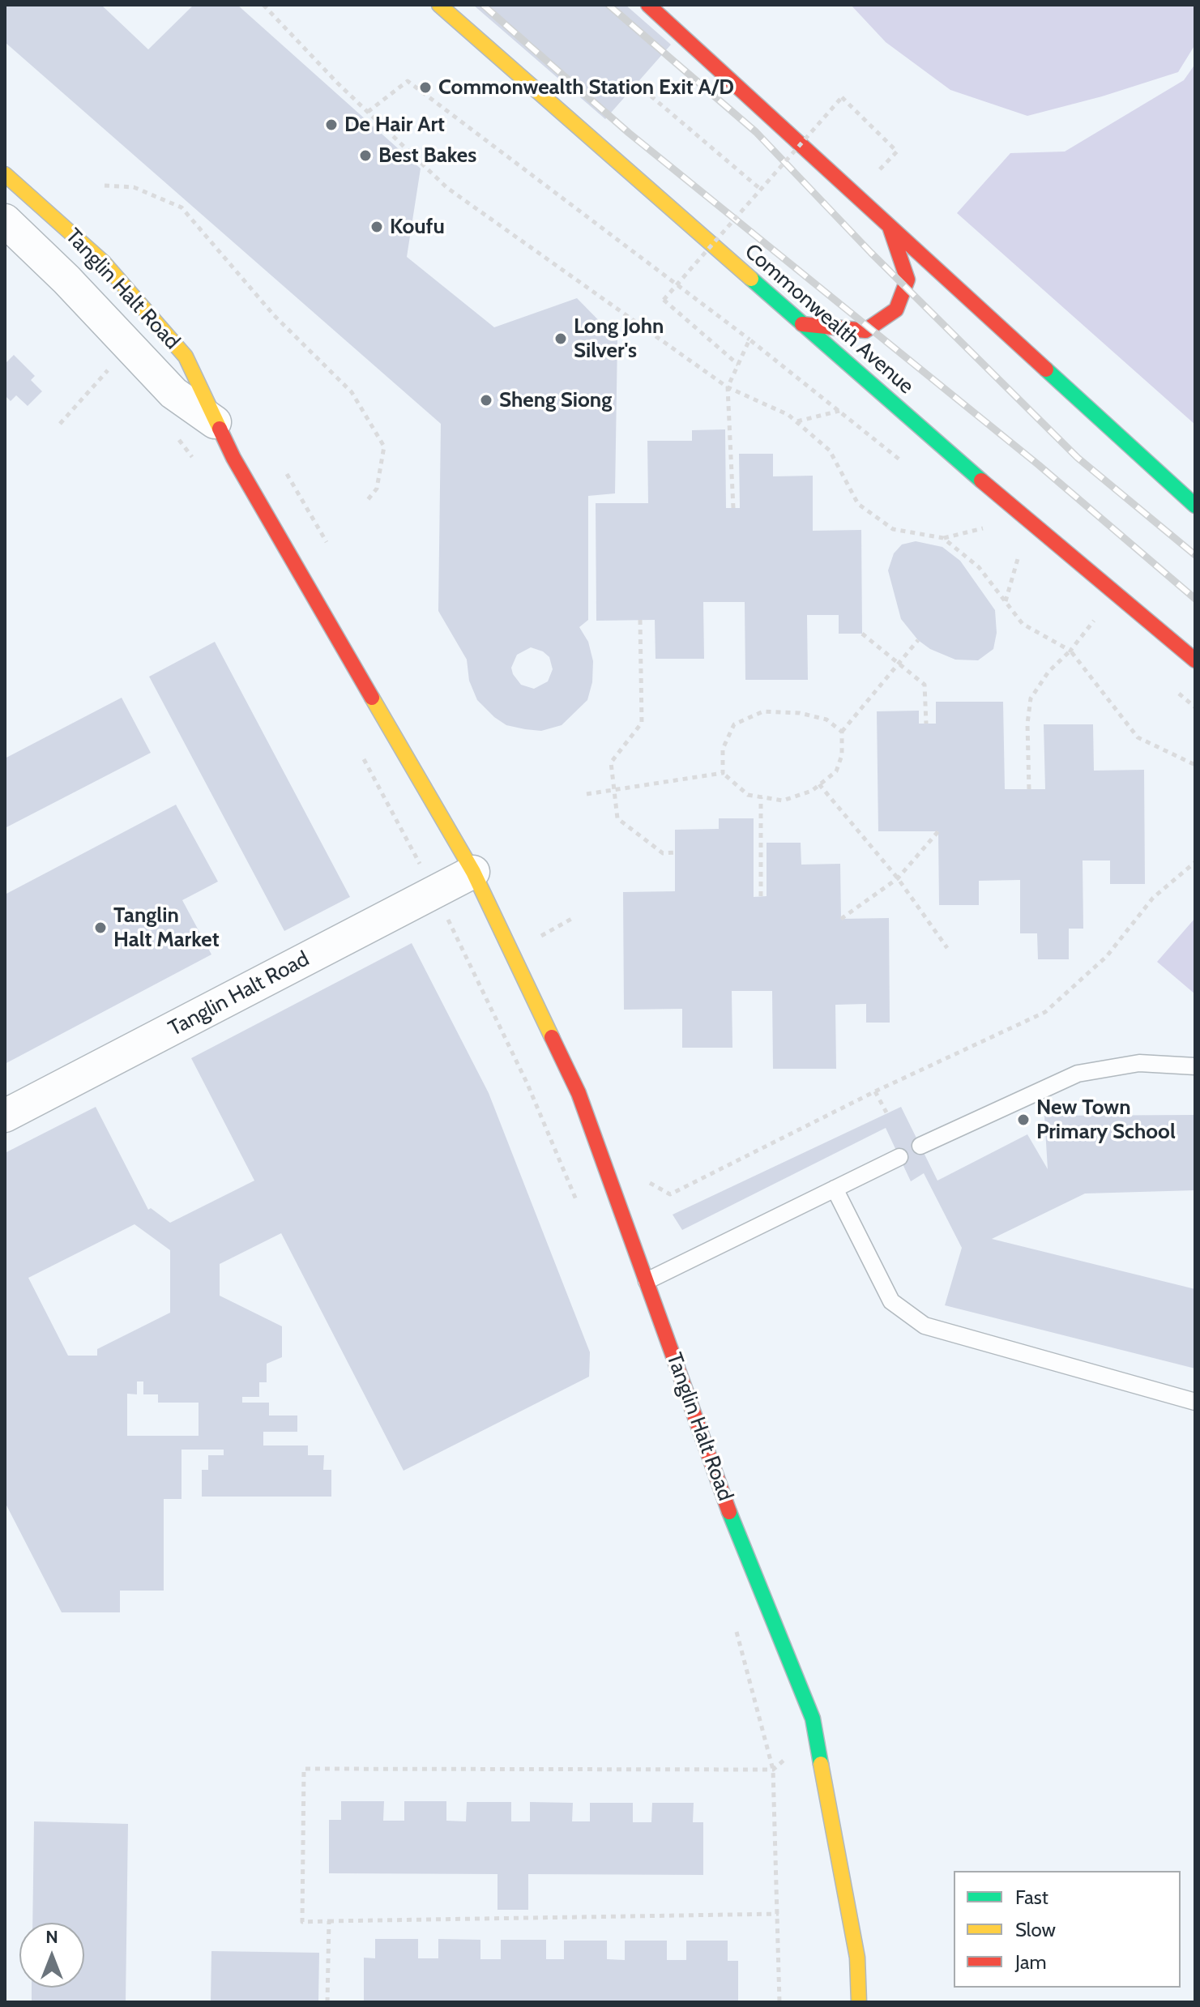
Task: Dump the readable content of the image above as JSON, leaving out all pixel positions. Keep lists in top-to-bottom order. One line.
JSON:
{"streets":{"street":["Tanglin Halt Road","Commonwealth Avenue"]},"places":["Commonwealth Station Exit A/D","De Hair Art","Best Bakes","Koufu","Long John Silver's","Sheng Siong","Tanglin Halt Market","New Town Primary School"],"legend":["Fast","Slow","Jam"],"north":"top"}
